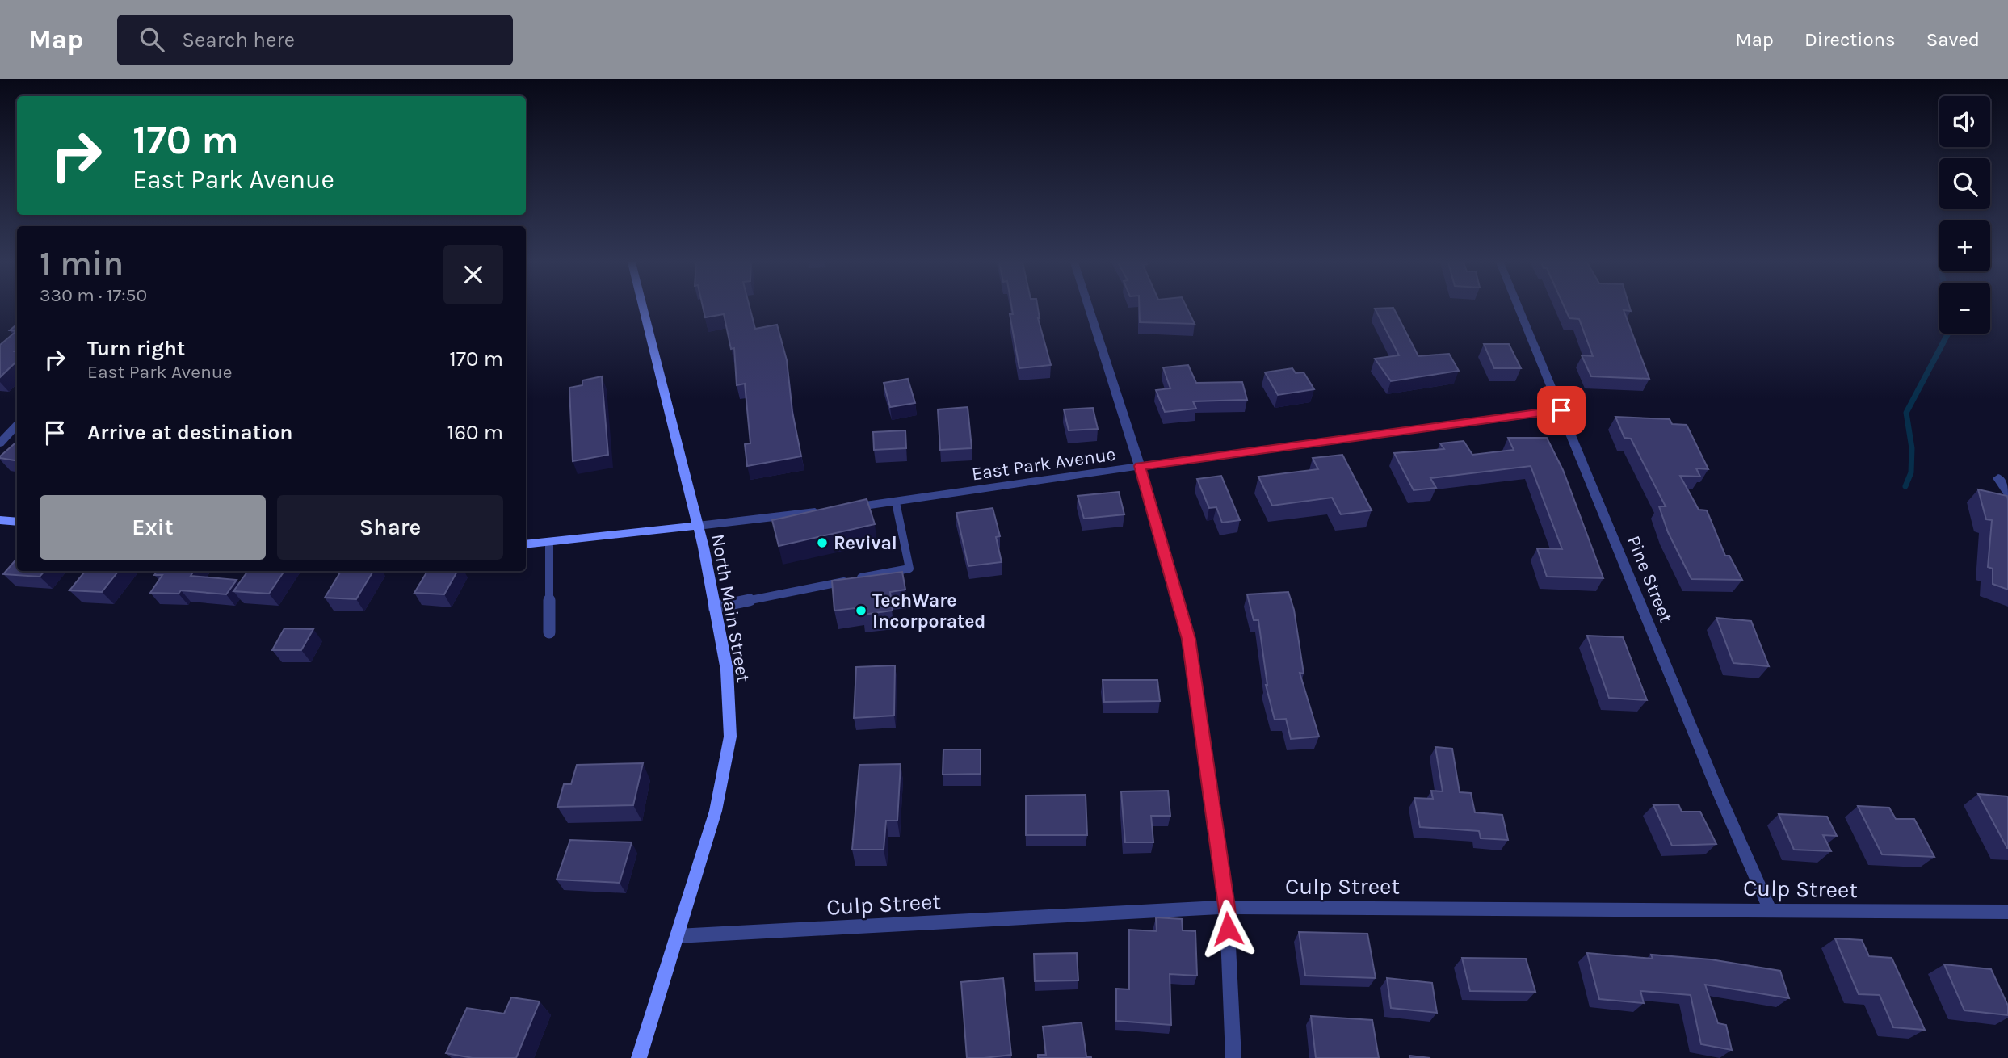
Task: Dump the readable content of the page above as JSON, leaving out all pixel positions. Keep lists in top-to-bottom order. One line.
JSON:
{"streets":{"main road":["North Main Street"],"street":["East Park Avenue","Pine Street","Culp Street"]},"crossings":[["East Park Avenue","Pine Street"],["East Park Avenue","North Main Street"],["Pine Street","Culp Street"],["North Main Street","Culp Street"]],"places":["Revival","TechWare Incorporated"],"page":{"header":"Map","search":"Search here","nav":["Map","Directions","Saved"],"map_buttons":["+","−"],"turn":["170 m","East Park Avenue"],"heading":["1 min","330 m · 17:50"],"list":[{"name":"Turn right","note":"East Park Avenue","value":"170 m"},{"name":"Arrive at destination","value":"160 m"}],"buttons":["Exit","Share"]}}
